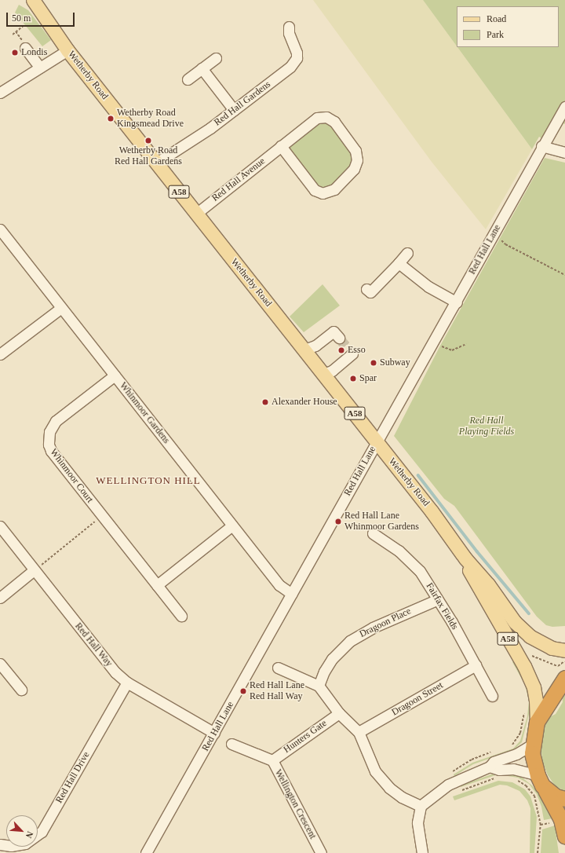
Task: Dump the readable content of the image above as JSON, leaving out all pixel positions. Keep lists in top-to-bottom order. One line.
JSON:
{"streets":{"main road":["Wetherby Road","A58"],"street":["Red Hall Gardens","Red Hall Avenue","Red Hall Lane","Whinmoor Gardens","Whinmoor Court","Fairfax Fields","Dragoon Place","Red Hall Way","Dragoon Street","Hunters Gate","Red Hall Drive","Wellington Crescent"]},"crossings":[["Wetherby Road","Red Hall Gardens"],["Wetherby Road","Red Hall Avenue"],["Wetherby Road","A58"],["Wetherby Road","Red Hall Lane"],["Red Hall Lane","Whinmoor Gardens"],["Red Hall Lane","Red Hall Way"],["Whinmoor Gardens","Whinmoor Court"],["Fairfax Fields","Dragoon Place"],["Fairfax Fields","Dragoon Street"],["Red Hall Way","Red Hall Drive"],["Hunters Gate","Wellington Crescent"]],"districts":["WELLINGTON HILL"],"parks":["Red Hall Playing Fields"],"places":["Londis","Wetherby Road Kingsmead Drive","Wetherby Road Red Hall Gardens","Esso","Subway","Spar","Alexander House","Red Hall Lane Whinmoor Gardens","Red Hall Lane Red Hall Way"],"legend":["Road","Park"],"scale_bar":"50 m","north":"bottom right"}
